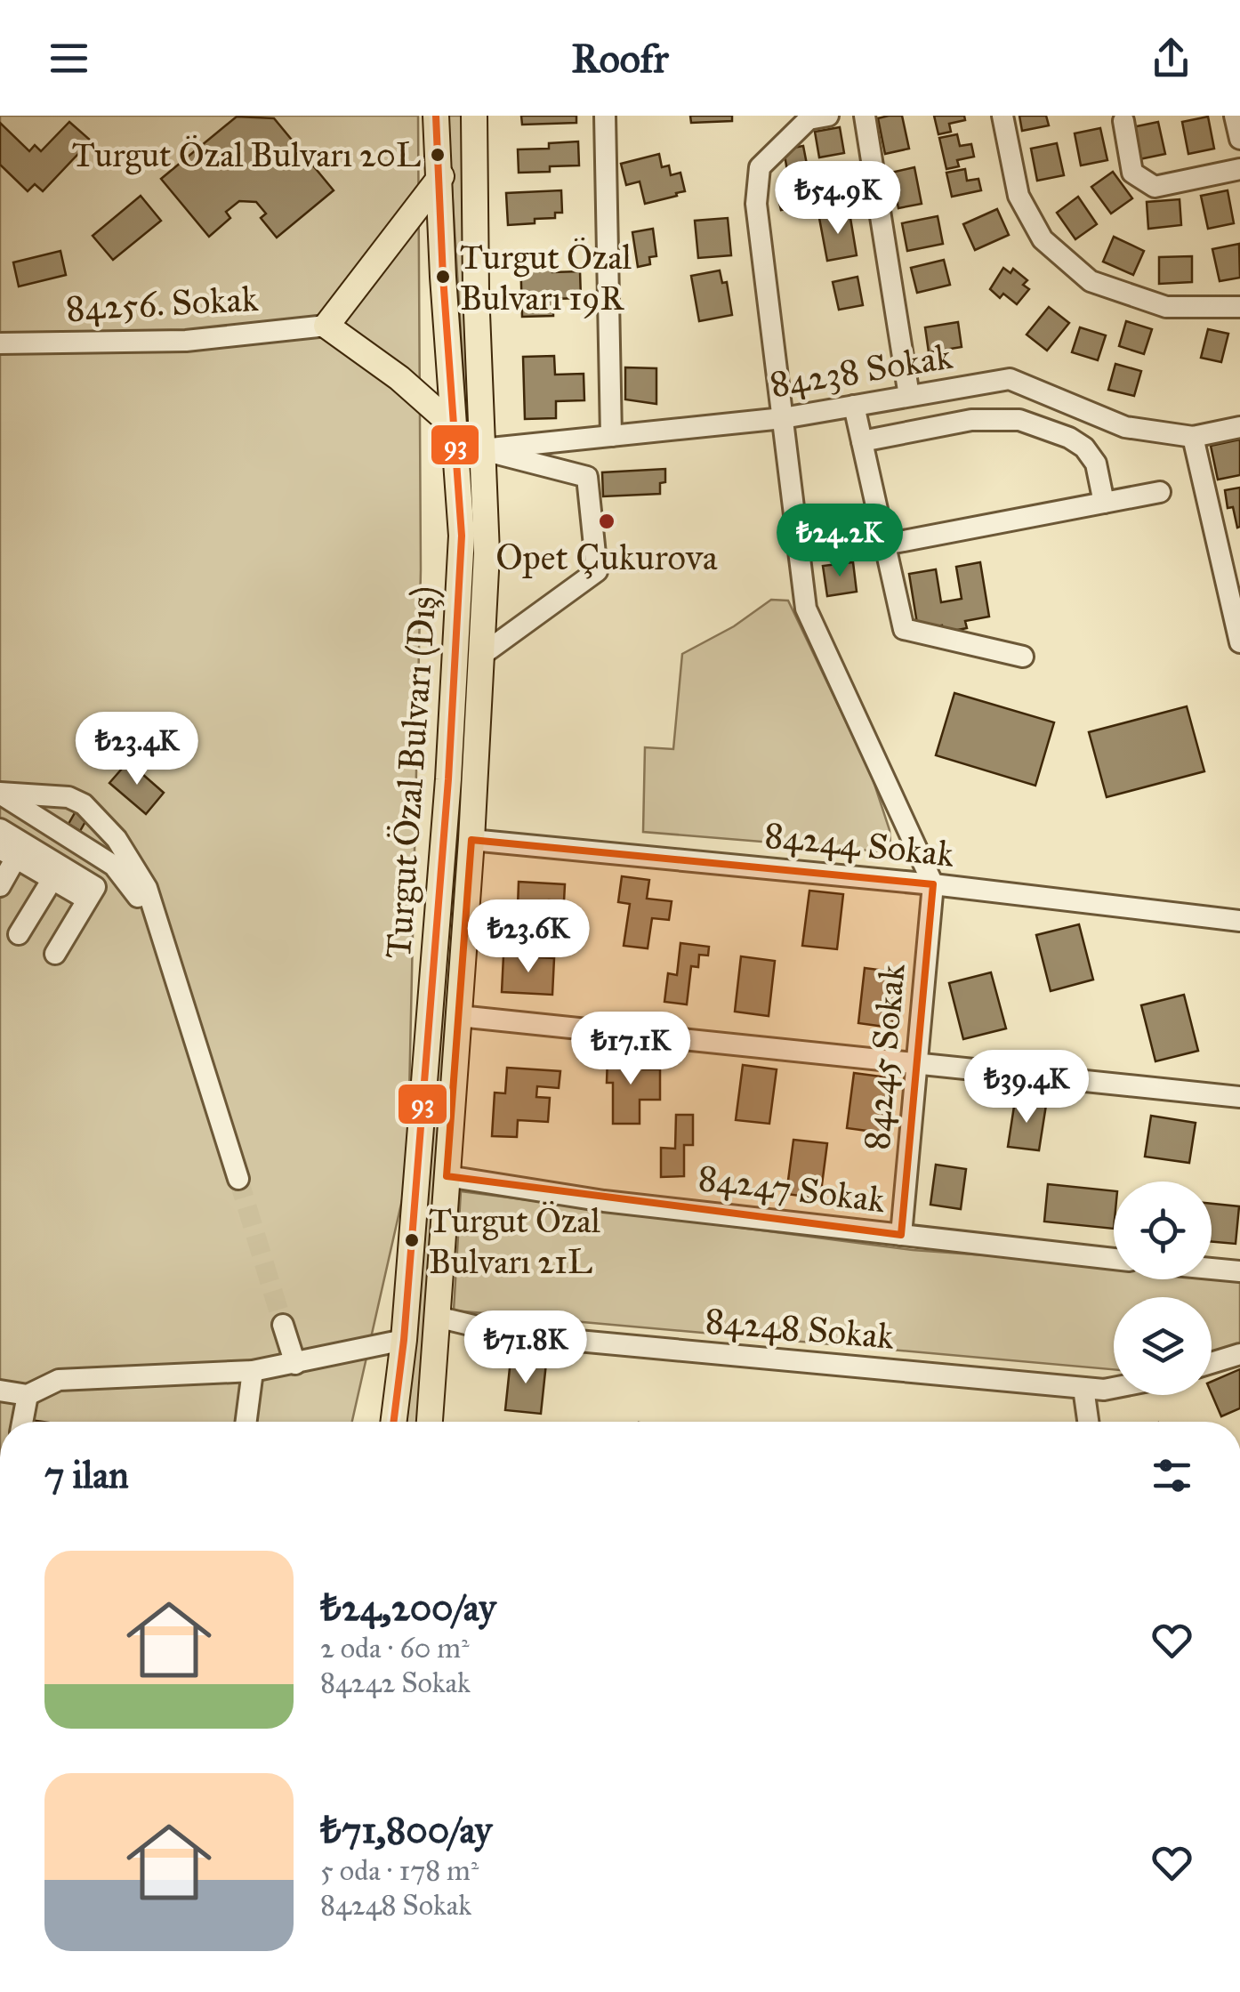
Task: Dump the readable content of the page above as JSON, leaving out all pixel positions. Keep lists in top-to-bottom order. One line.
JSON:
{"streets":{"main road":["Turgut Özal Bulvarı (Dış)"],"street":["84256. Sokak","84238 Sokak","84244 Sokak","84245 Sokak","84247 Sokak","84248 Sokak"]},"crossings":[["84238 Sokak","Turgut Özal Bulvarı (Dış)"],["Turgut Özal Bulvarı (Dış)","84244 Sokak"],["Turgut Özal Bulvarı (Dış)","84247 Sokak"],["Turgut Özal Bulvarı (Dış)","84248 Sokak"],["84244 Sokak","84245 Sokak"],["84245 Sokak","84247 Sokak"]],"places":["Turgut Özal Bulvarı 20L","Turgut Özal Bulvarı 19R","Opet Çukurova","Turgut Özal Bulvarı 21L"],"lines":["transit line 93"],"page":{"header":"Roofr","price":["₺54.9K","₺24.2K","₺23.4K","₺23.6K","₺17.1K","₺39.4K","₺71.8K"],"heading":"7 ilan","list":[{"name":"₺24,200/ay","note":"2 oda · 60 m² · 84242 Sokak"},{"name":"₺71,800/ay","note":"5 oda · 178 m² · 84248 Sokak"}]}}
